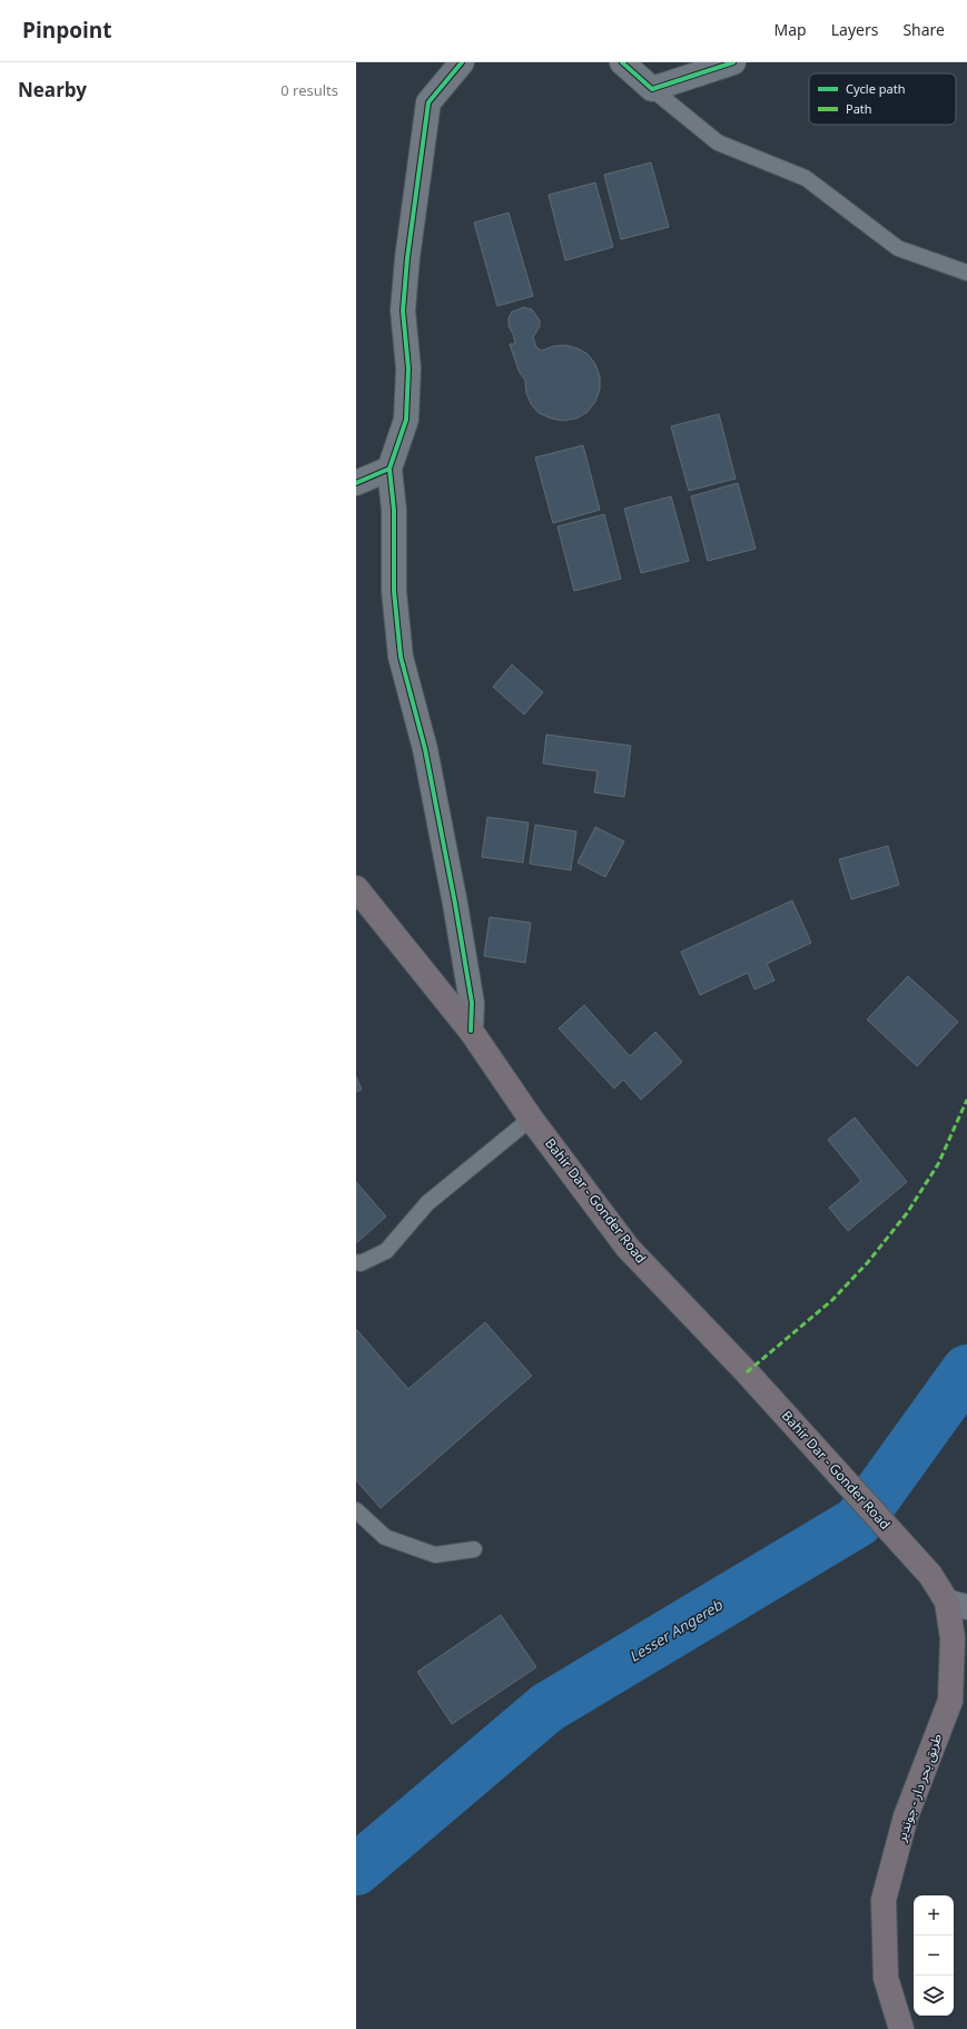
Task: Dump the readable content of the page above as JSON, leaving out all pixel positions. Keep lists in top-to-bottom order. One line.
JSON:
{"streets":{"highway":["Bahir Dar - Gonder Road","طريق بحر دار - جوندير"]},"crossings":[["Bahir Dar - Gonder Road","طريق بحر دار - جوندير"]],"water":["Lesser Angereb"],"legend":["Cycle path","Path"],"page":{"header":"Pinpoint","nav":["Map","Layers","Share"],"heading":["Nearby","0 results"],"map_buttons":["+","−"]}}
